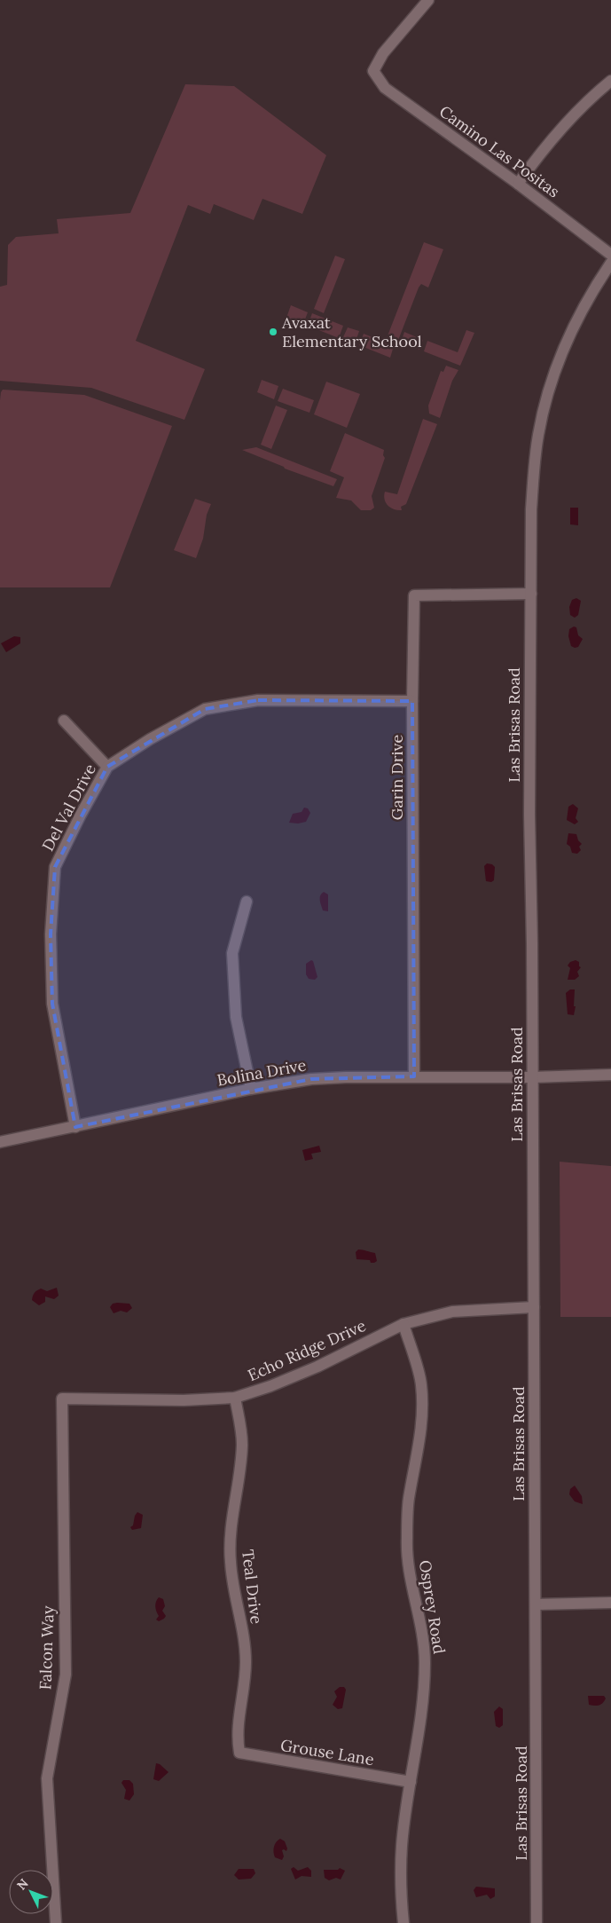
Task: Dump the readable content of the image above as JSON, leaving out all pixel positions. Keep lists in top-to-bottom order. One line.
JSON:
{"streets":{"street":["Camino Las Positas","Las Brisas Road","Garin Drive","Del Val Drive","Bolina Drive","Echo Ridge Drive","Teal Drive","Osprey Road","Falcon Way","Grouse Lane"]},"crossings":[["Las Brisas Road","Garin Drive"],["Las Brisas Road","Bolina Drive"],["Las Brisas Road","Echo Ridge Drive"],["Garin Drive","Del Val Drive"],["Garin Drive","Bolina Drive"],["Del Val Drive","Bolina Drive"],["Echo Ridge Drive","Teal Drive"],["Echo Ridge Drive","Osprey Road"],["Echo Ridge Drive","Falcon Way"],["Teal Drive","Grouse Lane"],["Osprey Road","Grouse Lane"]],"places":["Avaxat Elementary School"],"north":"top left"}
